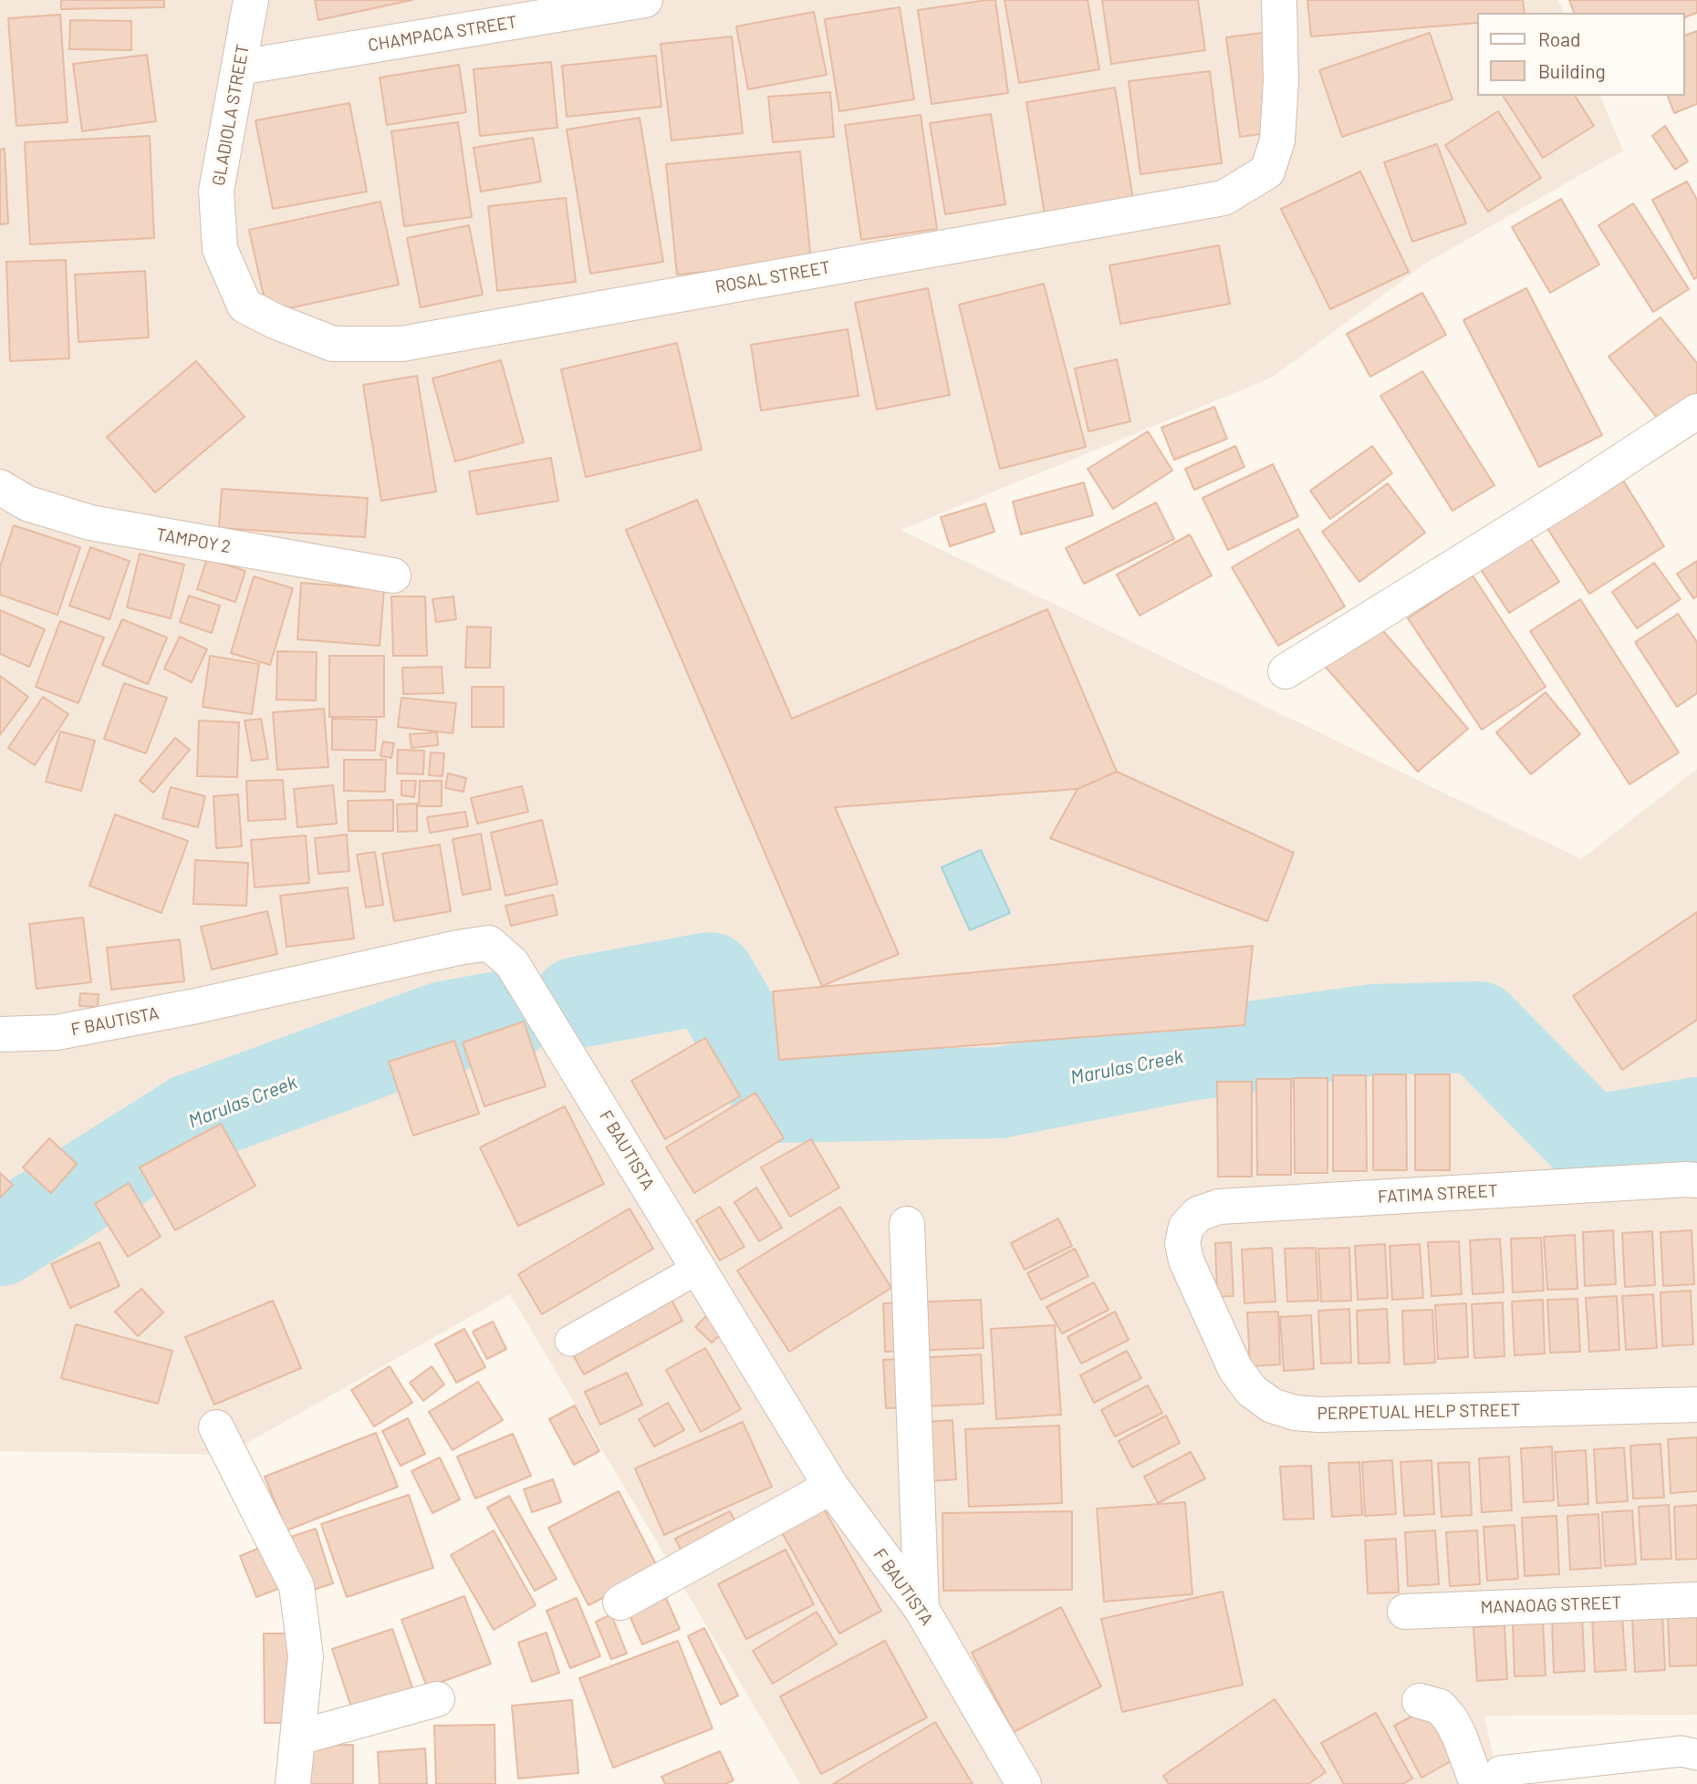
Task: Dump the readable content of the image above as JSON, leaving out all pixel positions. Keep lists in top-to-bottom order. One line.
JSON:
{"streets":{"street":["CHAMPACA STREET","GLADIOLA STREET","ROSAL STREET","TAMPOY 2","F BAUTISTA","FATIMA STREET","PERPETUAL HELP STREET","MANAOAG STREET"]},"crossings":[["CHAMPACA STREET","GLADIOLA STREET"],["GLADIOLA STREET","ROSAL STREET"],["FATIMA STREET","PERPETUAL HELP STREET"]],"water":["Marulas Creek"],"legend":["Road","Building"]}
